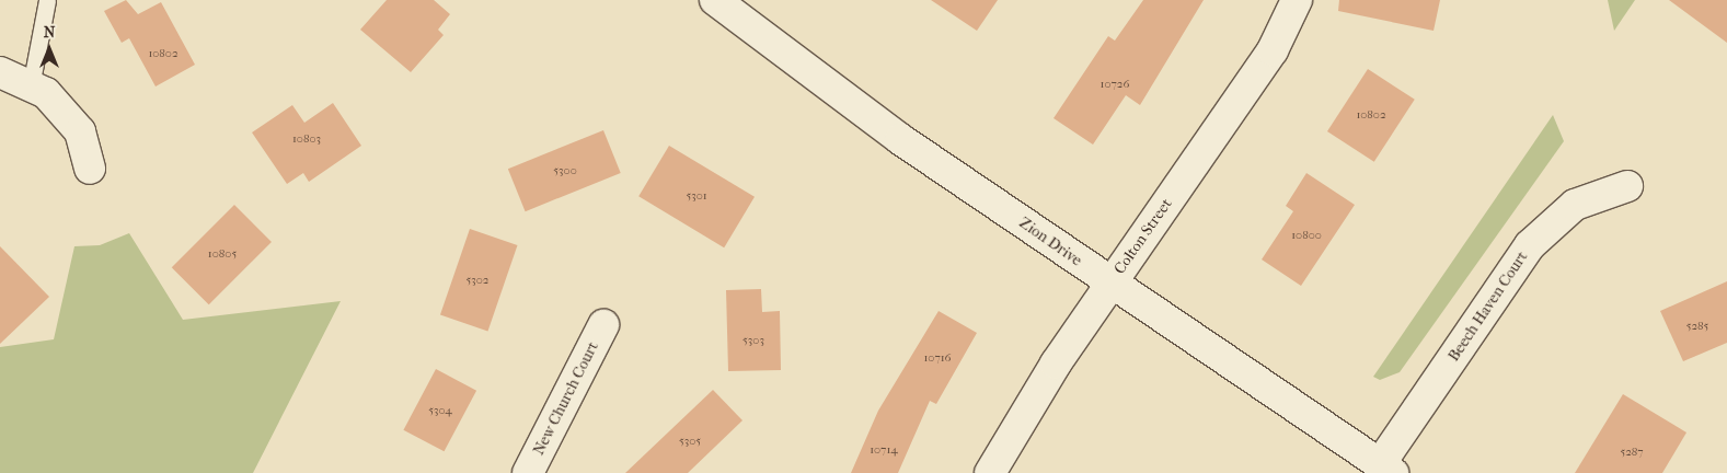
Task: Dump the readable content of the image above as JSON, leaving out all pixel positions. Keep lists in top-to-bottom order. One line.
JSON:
{"streets":{"street":["Colton Street","Zion Drive","Beech Haven Court","New Church Court"]},"crossings":[["Colton Street","Zion Drive"],["Zion Drive","Beech Haven Court"]],"house_numbers":["10802","10726","10802","10803","5300","5301","10800","10805","5302","5285","5303","10716","5304","5305","10714","5287"],"north":"top"}
